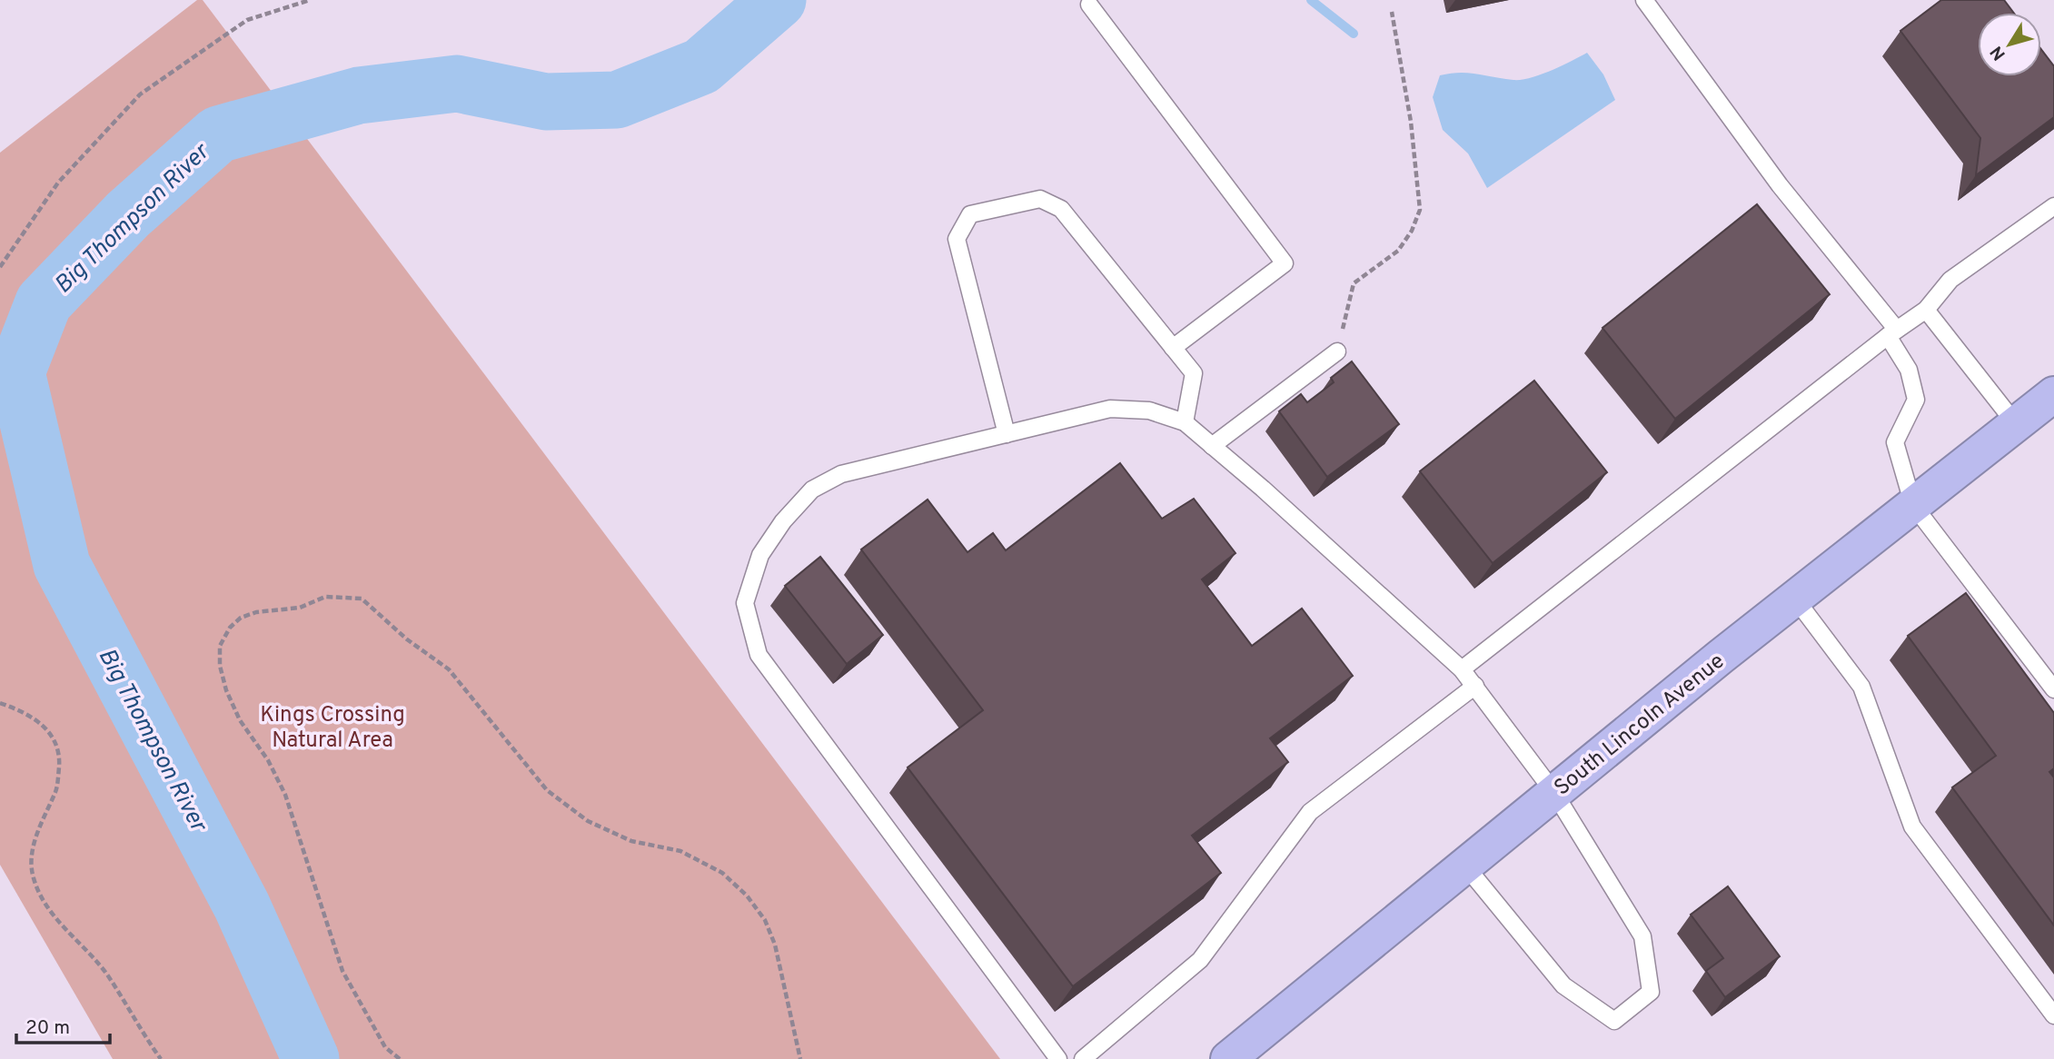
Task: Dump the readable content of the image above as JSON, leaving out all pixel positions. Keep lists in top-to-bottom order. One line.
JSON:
{"streets":{"highway":["South Lincoln Avenue"]},"water":["Big Thompson River"],"parks":["Kings Crossing Natural Area"],"scale_bar":"20 m","north":"bottom left"}
